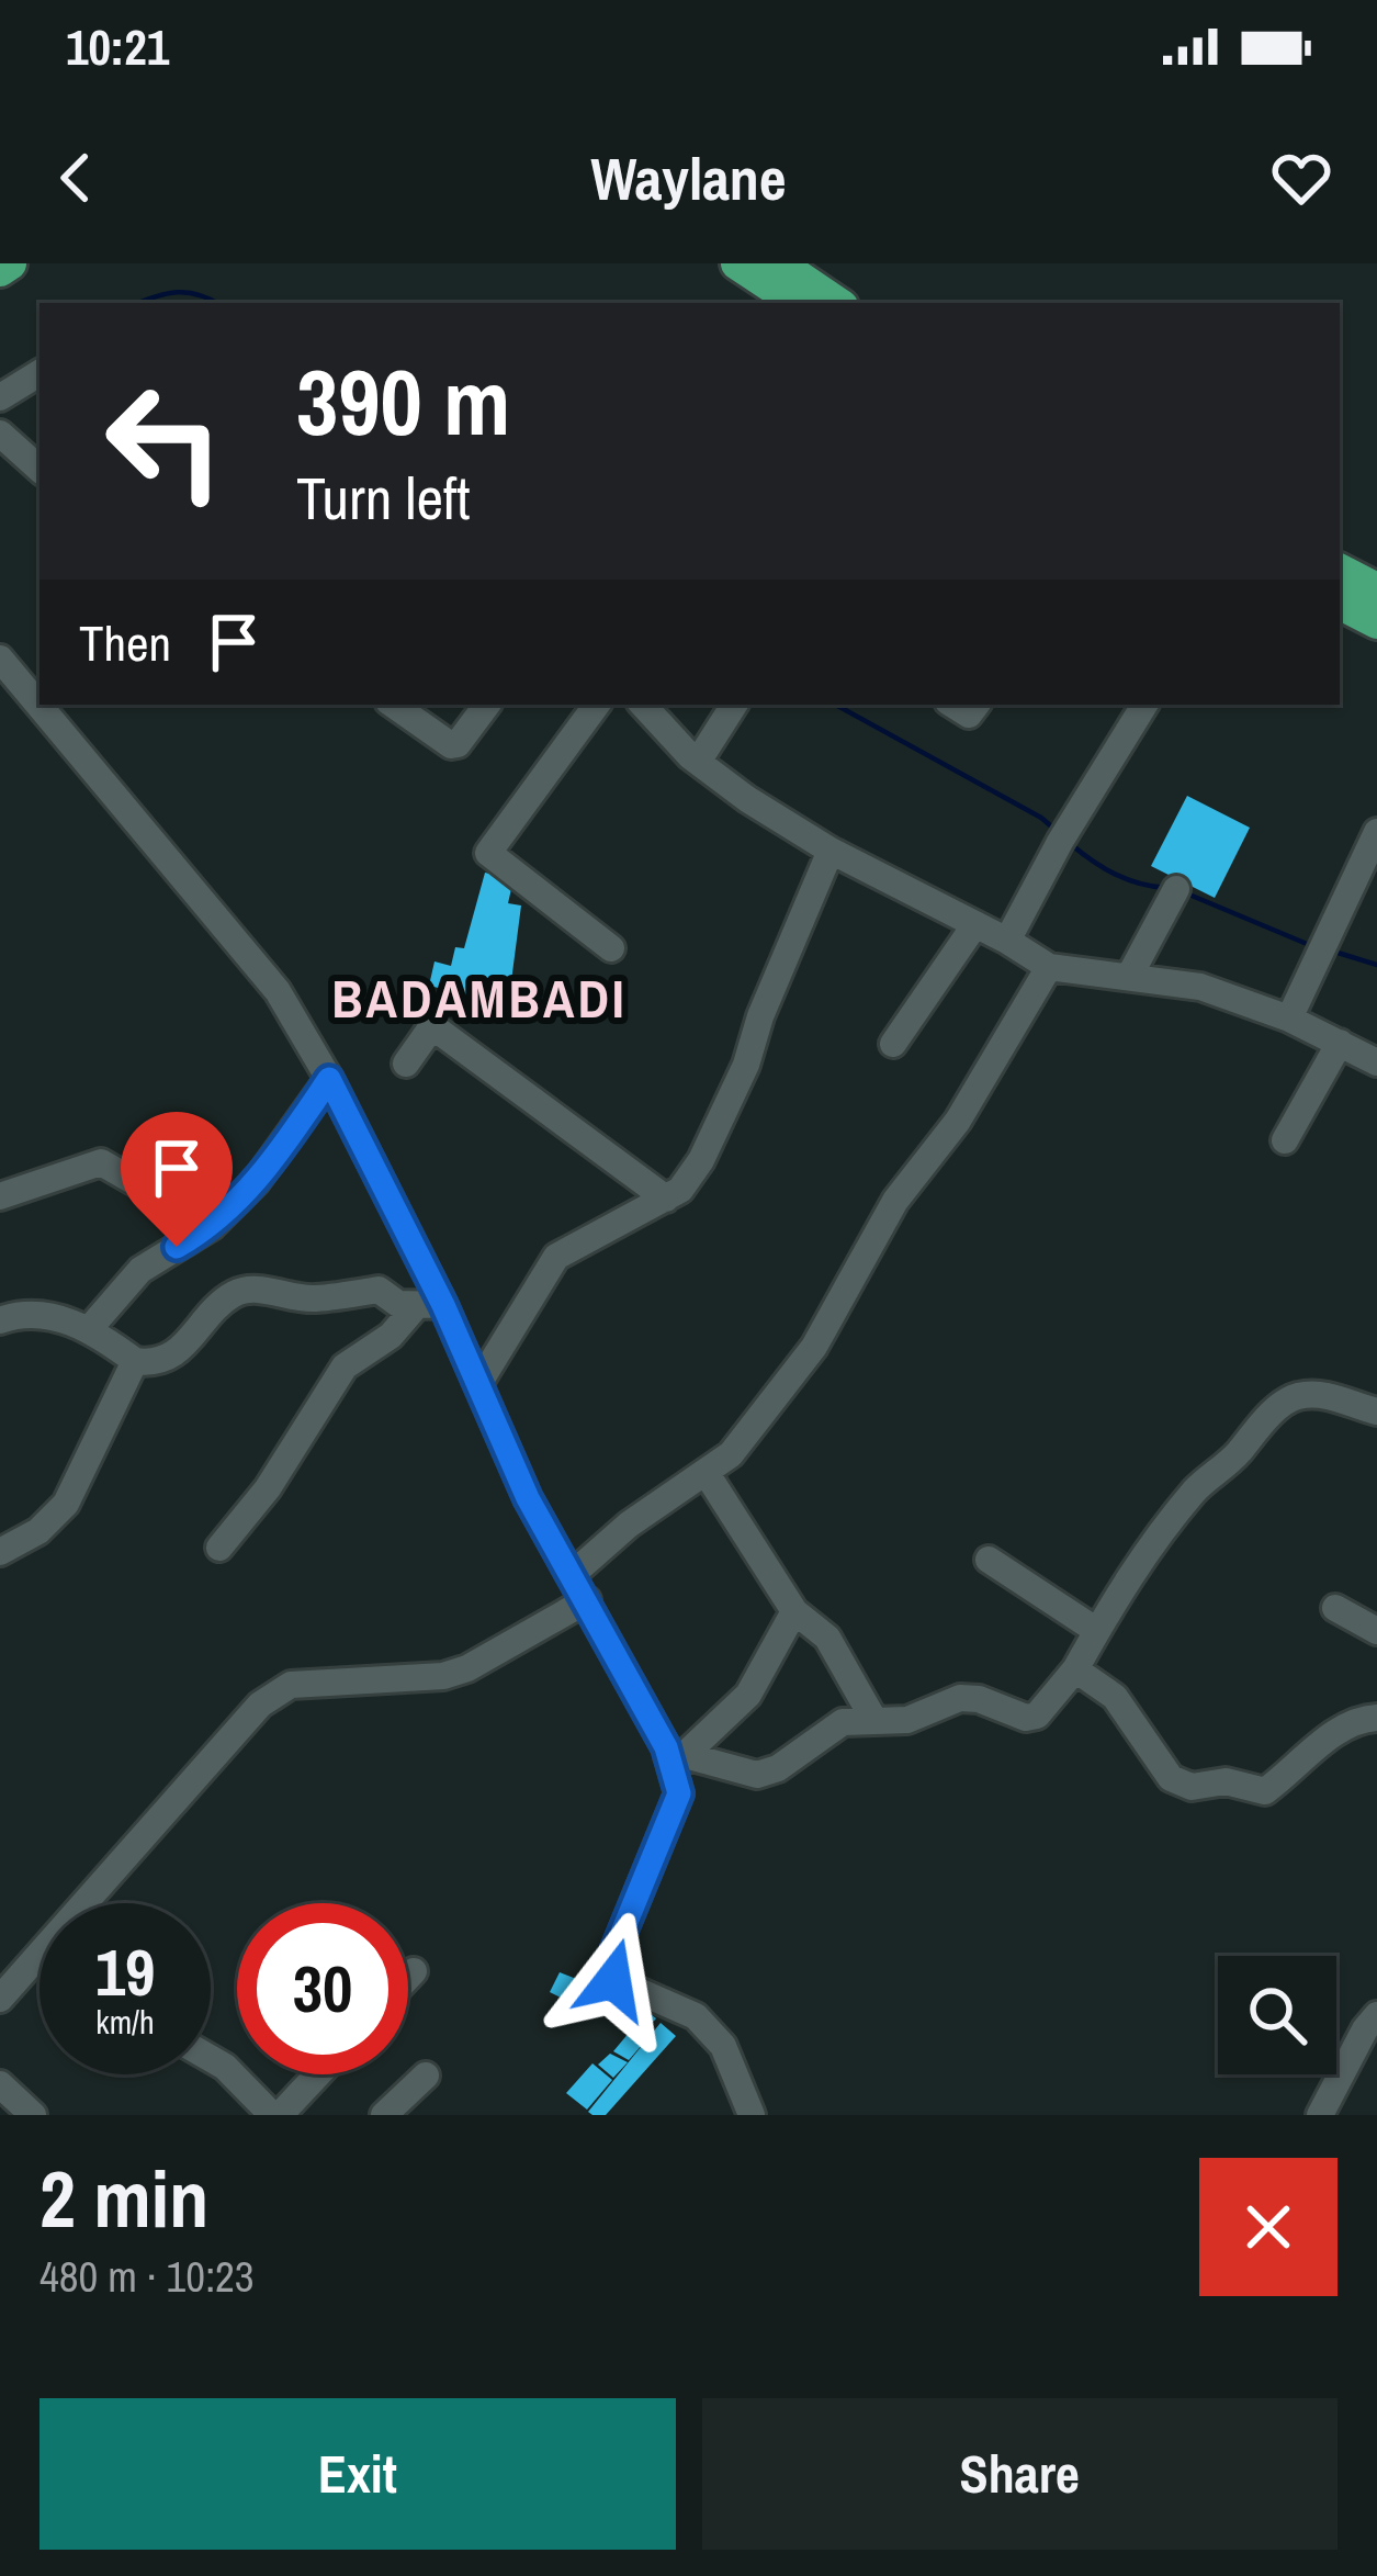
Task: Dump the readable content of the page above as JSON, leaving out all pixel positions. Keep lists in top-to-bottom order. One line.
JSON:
{"districts":["BADAMBADI"],"page":{"status":"10:21","header":"Waylane","turn":["390 m","Turn left"],"then":"Then","speed":"19 km/h","limit":"30","heading":["2 min","480 m · 10:23"],"buttons":["Exit","Share"]}}
